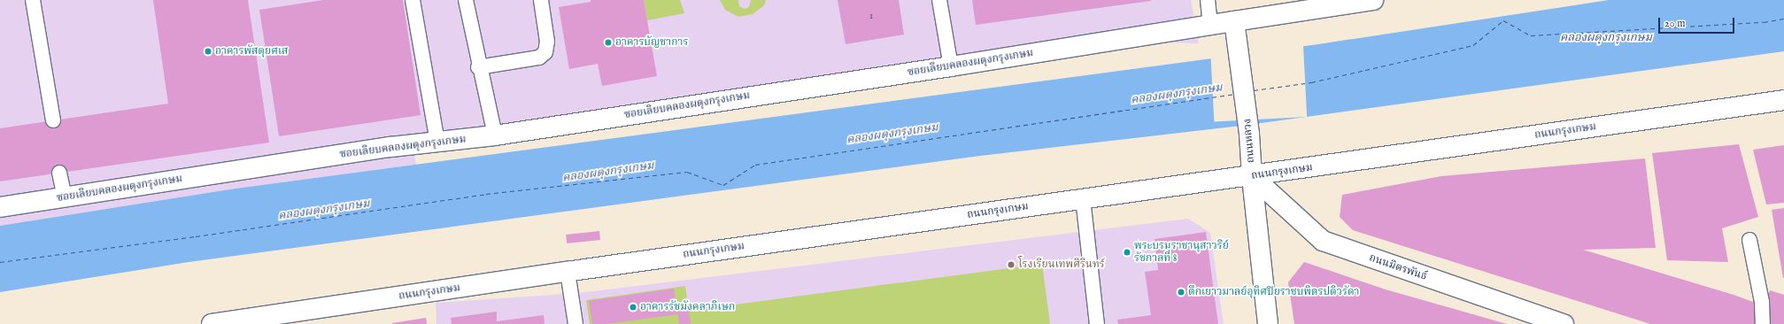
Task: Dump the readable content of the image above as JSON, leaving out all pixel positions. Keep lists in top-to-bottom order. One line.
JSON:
{"streets":{"street":["ซอยเลียบคลองผดุงกรุงเกษม","ถนนกรุงเกษม","ถนนหลวง","ถนนมิตรพันธ์"]},"crossings":[["ซอยเลียบคลองผดุงกรุงเกษม","ถนนหลวง"],["ถนนกรุงเกษม","ถนนหลวง"],["ถนนกรุงเกษม","ถนนมิตรพันธ์"],["ถนนหลวง","ถนนมิตรพันธ์"]],"water":["คลองผดุงกรุงเกษม"],"places":["อาคารบัญชาการ","อาคารพัสดุยศเส","พระบรมราชานุสาวรีย์ รัชกาลที่ 8","โรงเรียนเทพศิรินทร์","ตึกเยาวมาลย์อุทิศปิยราชบพิตรปดิวรัดา","อาคารรัชมังคลาภิเษก"],"house_numbers":["1"],"scale_bar":"20 m"}
